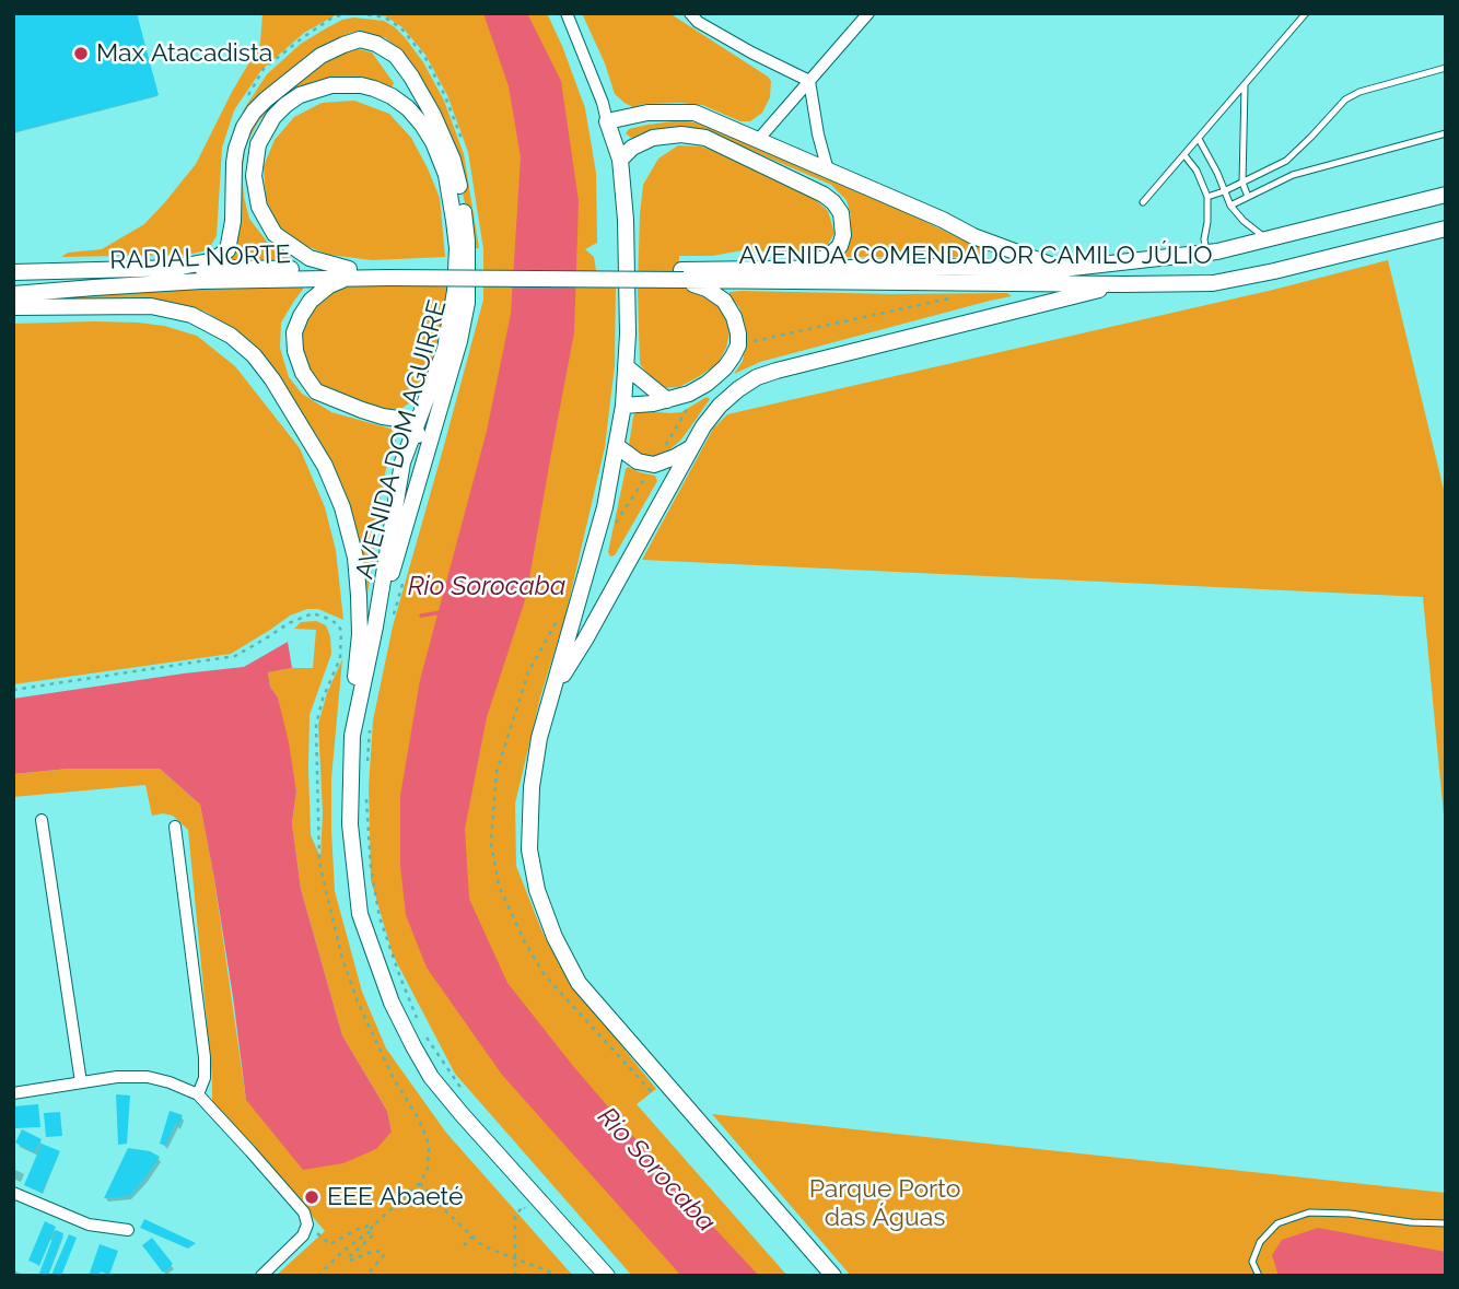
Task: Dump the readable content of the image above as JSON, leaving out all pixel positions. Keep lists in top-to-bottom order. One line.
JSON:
{"streets":{"main road":["AVENIDA COMENDADOR CAMILO JÚLIO","RADIAL NORTE","AVENIDA DOM AGUIRRE"]},"crossings":[["AVENIDA COMENDADOR CAMILO JÚLIO","RADIAL NORTE"],["RADIAL NORTE","AVENIDA DOM AGUIRRE"]],"water":["Rio Sorocaba"],"parks":["Parque Porto das Águas"],"places":["Max Atacadista","EEE Abaeté"]}
